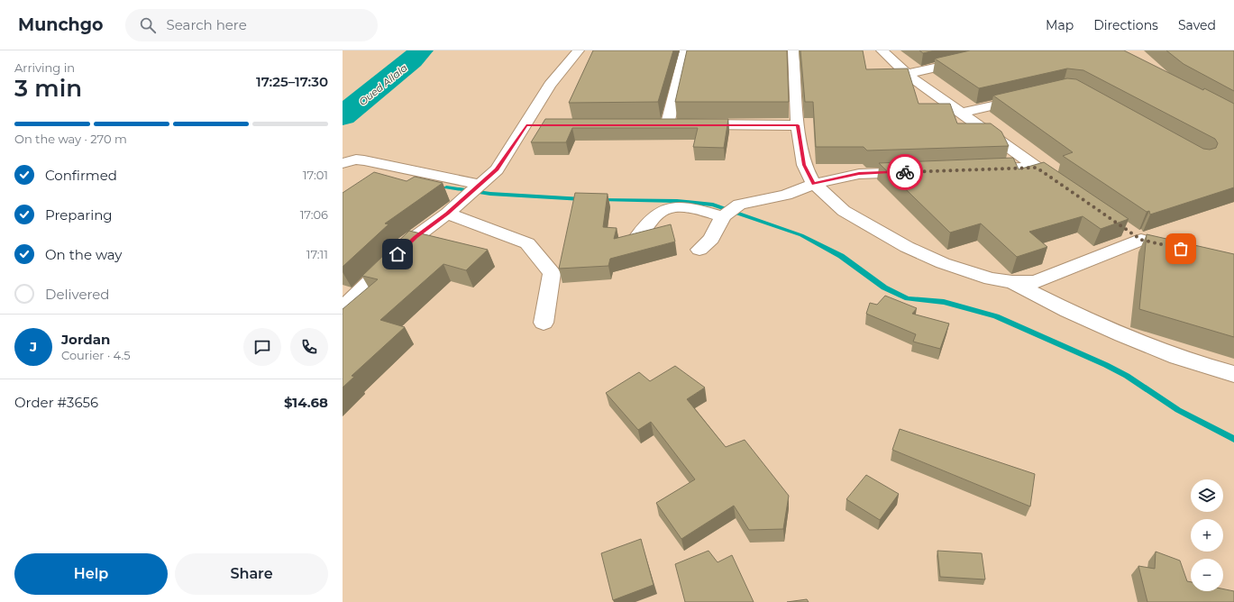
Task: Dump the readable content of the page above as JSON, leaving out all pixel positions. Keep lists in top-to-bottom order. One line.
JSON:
{"water":["Oued Allala"],"page":{"header":"Munchgo","search":"Search here","nav":["Map","Directions","Saved"],"heading":["3 min","Arriving in","17:25–17:30"],"panel":["Jordan","Courier · 4.5","Order #3656","$14.68"],"bar":"On the way · 270 m","list":[["Confirmed","17:01"],["Preparing","17:06"],["On the way","17:11"],"Delivered"],"round":"J","map_buttons":["+","−"],"buttons":["Help","Share"]}}
